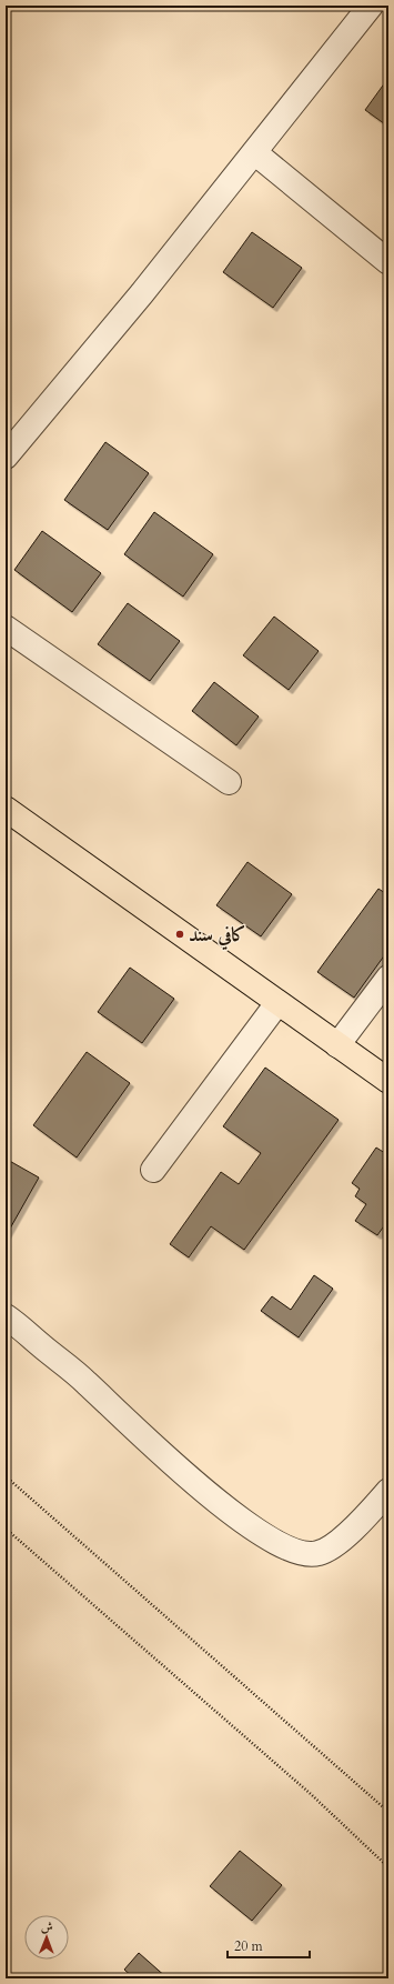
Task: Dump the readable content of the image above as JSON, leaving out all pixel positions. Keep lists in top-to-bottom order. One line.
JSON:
{"places":["كافي سند"],"scale_bar":"20 m","north":"top"}
